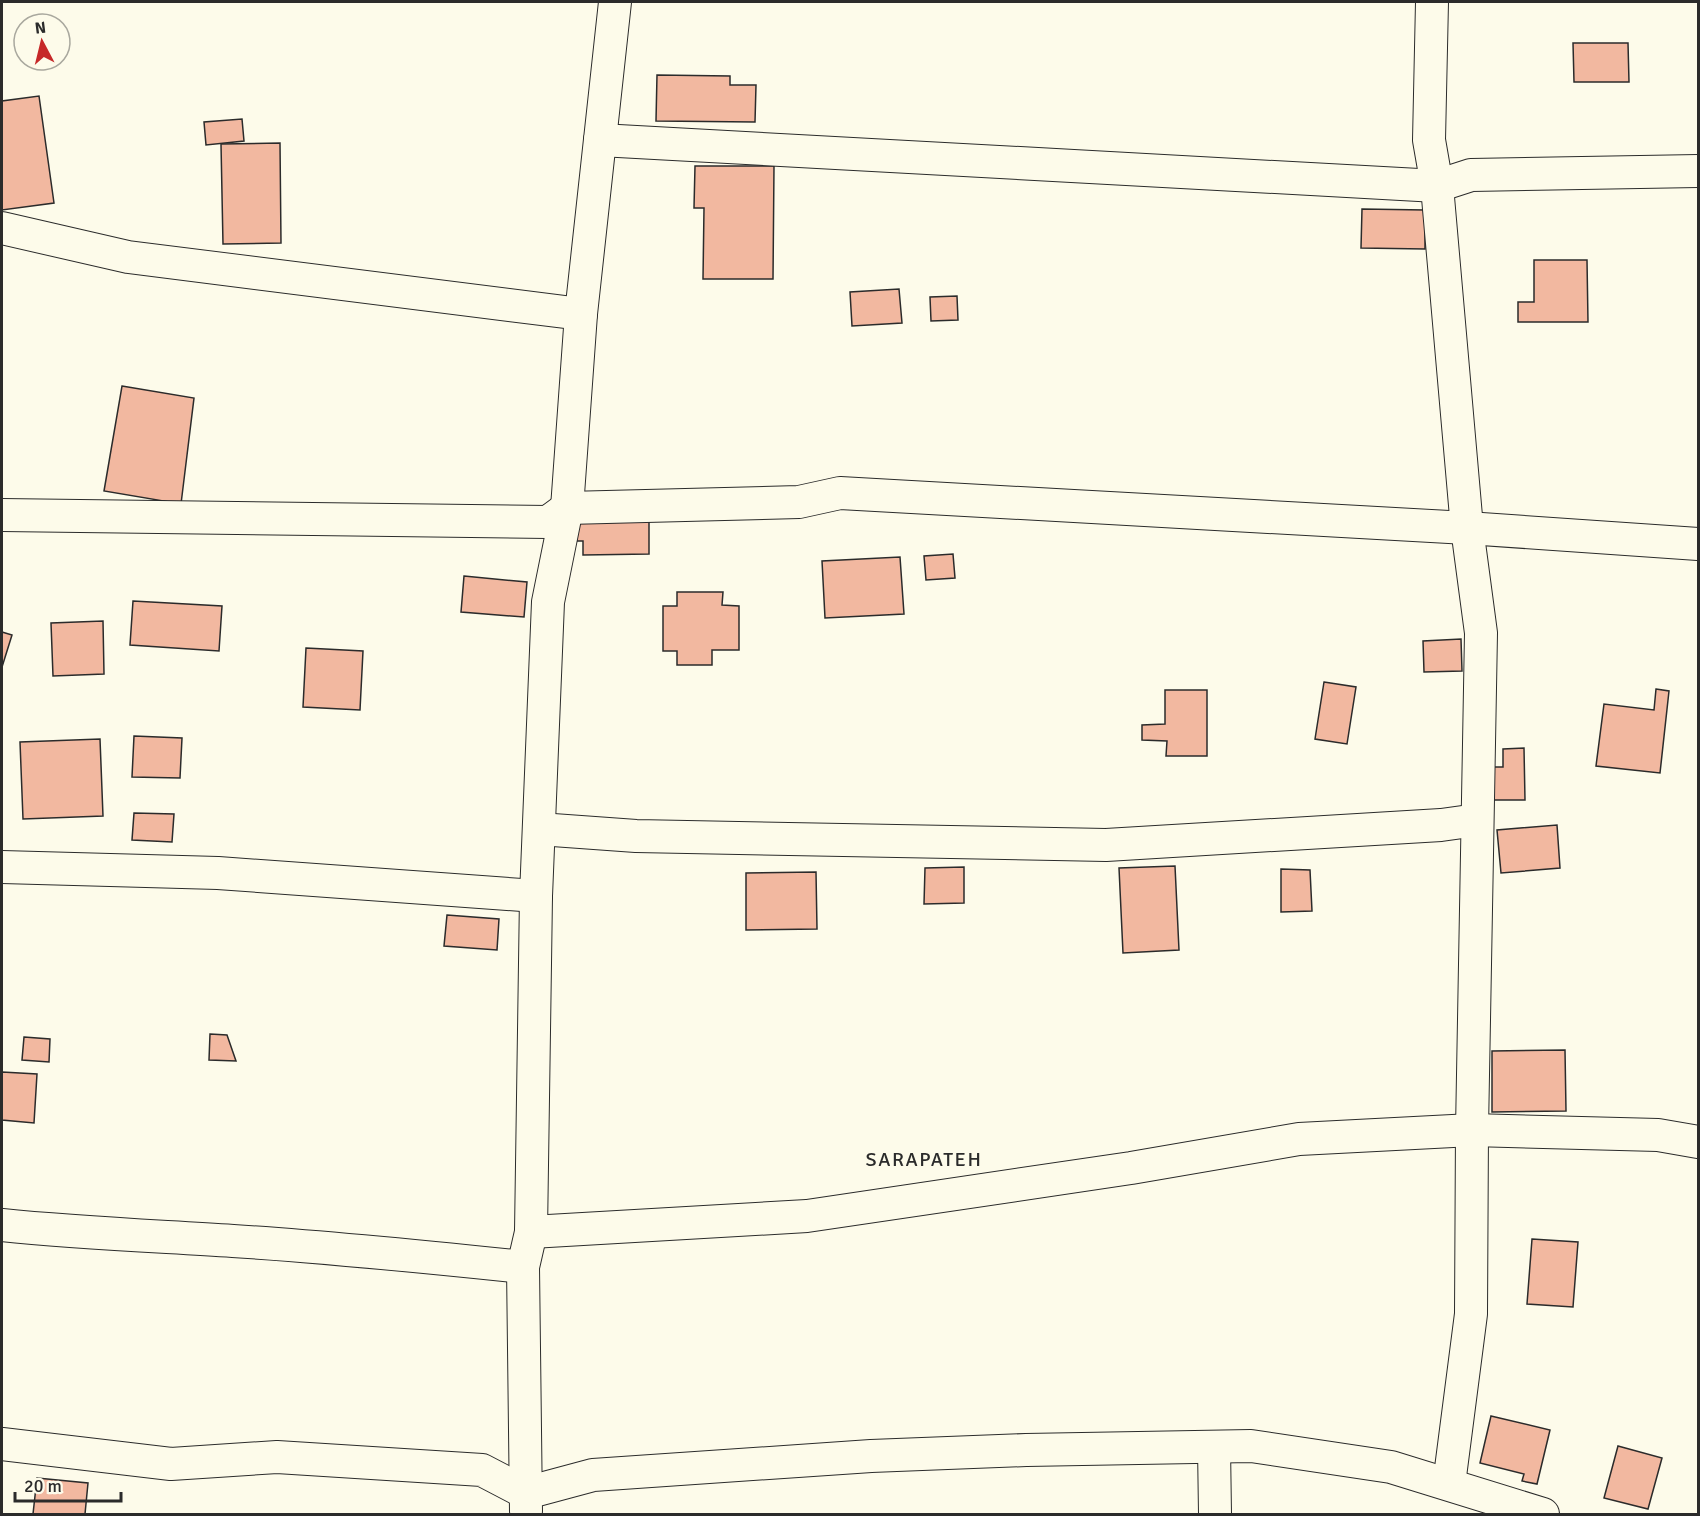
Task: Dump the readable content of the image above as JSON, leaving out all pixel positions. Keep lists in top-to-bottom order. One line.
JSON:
{"districts":["SARAPATEH"],"scale_bar":"20 m","north":"top"}
